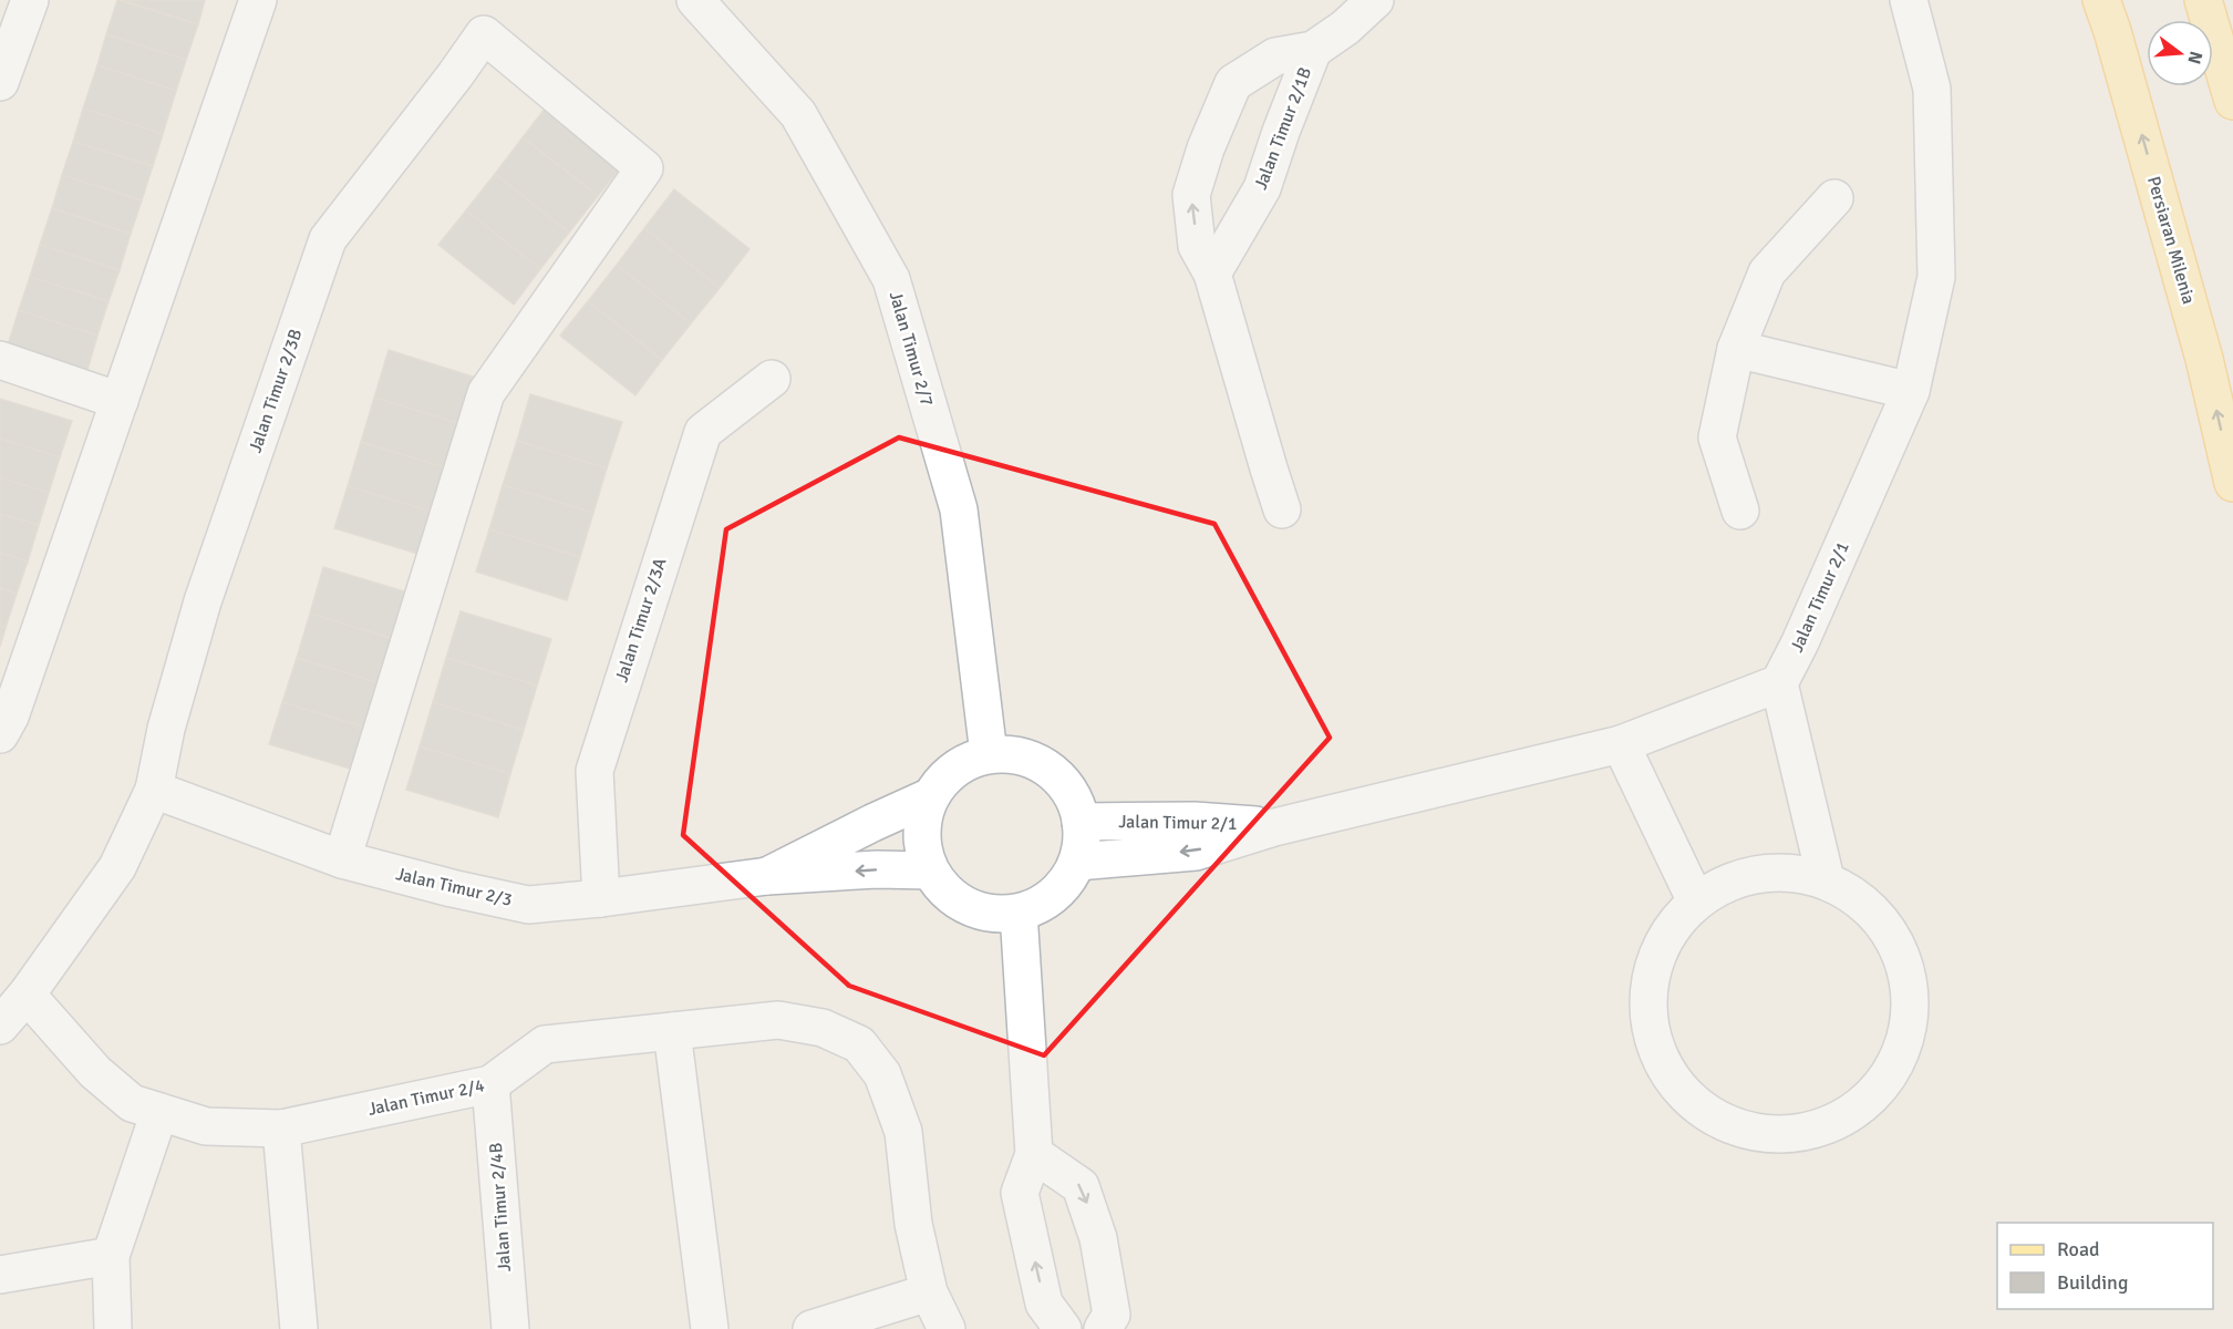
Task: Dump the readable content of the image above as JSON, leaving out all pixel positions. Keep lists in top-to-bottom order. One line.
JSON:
{"streets":{"main road":["Persiaran Milenia"],"street":["Jalan Timur 2/1B","Jalan Timur 2/7","Jalan Timur 2/3B","Jalan Timur 2/1","Jalan Timur 2/3A","Jalan Timur 2/3","Jalan Timur 2/4","Jalan Timur 2/4B"]},"crossings":[["Jalan Timur 2/7","Jalan Timur 2/1"],["Jalan Timur 2/7","Jalan Timur 2/3"],["Jalan Timur 2/3B","Jalan Timur 2/3"],["Jalan Timur 2/3B","Jalan Timur 2/4"],["Jalan Timur 2/1","Jalan Timur 2/3"],["Jalan Timur 2/3A","Jalan Timur 2/3"],["Jalan Timur 2/4","Jalan Timur 2/4B"]],"one_way":["Persiaran Milenia"],"legend":["Road","Building"],"north":"right"}
